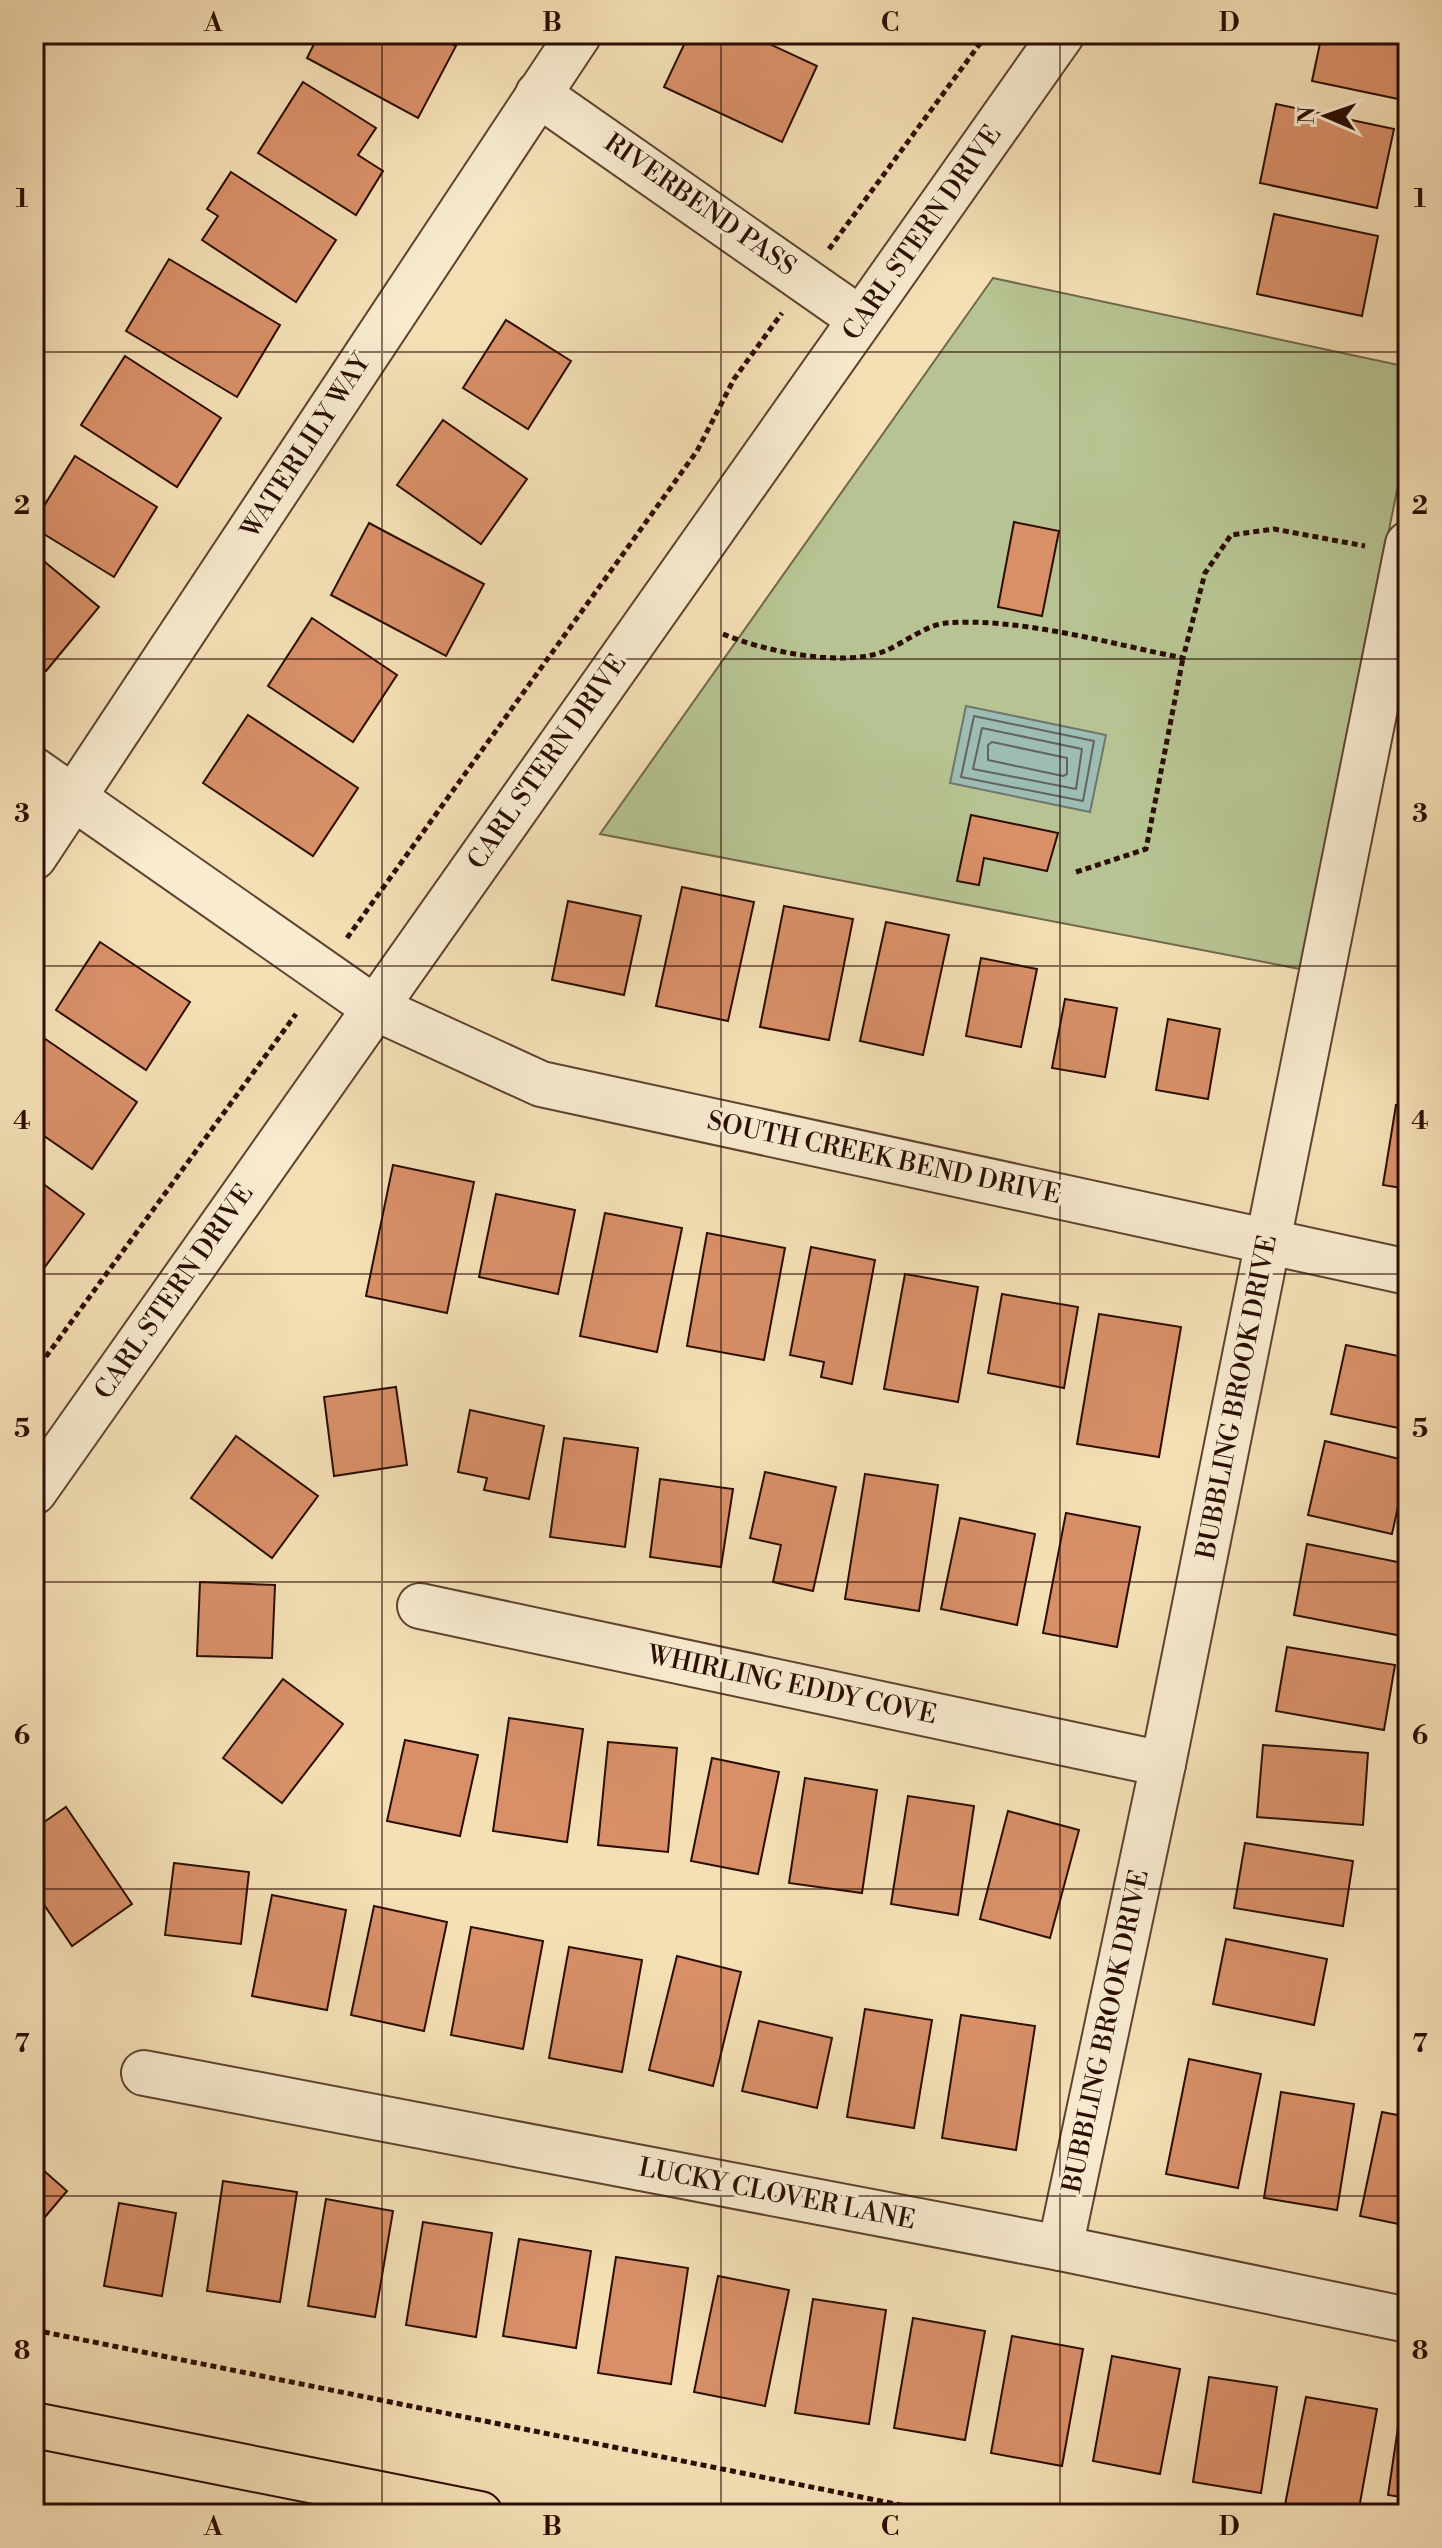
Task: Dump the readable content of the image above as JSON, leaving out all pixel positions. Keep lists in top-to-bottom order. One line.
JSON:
{"streets":{"street":["RIVERBEND PASS","CARL STERN DRIVE","WATERLILY WAY","SOUTH CREEK BEND DRIVE","BUBBLING BROOK DRIVE","WHIRLING EDDY COVE","LUCKY CLOVER LANE"]},"crossings":[["RIVERBEND PASS","CARL STERN DRIVE"],["RIVERBEND PASS","WATERLILY WAY"],["CARL STERN DRIVE","SOUTH CREEK BEND DRIVE"],["WATERLILY WAY","SOUTH CREEK BEND DRIVE"],["SOUTH CREEK BEND DRIVE","BUBBLING BROOK DRIVE"],["BUBBLING BROOK DRIVE","WHIRLING EDDY COVE"],["BUBBLING BROOK DRIVE","LUCKY CLOVER LANE"]],"north":"left","grid":{"columns":["A","B","C","D"],"rows":["1","2","3","4","5","6","7","8"]}}
